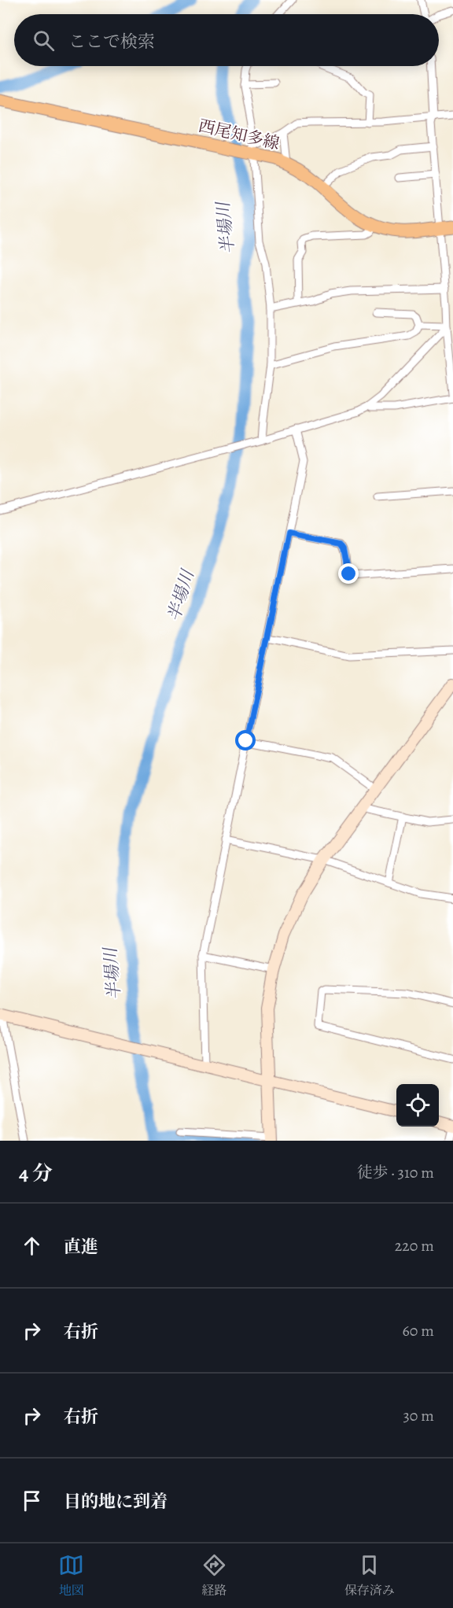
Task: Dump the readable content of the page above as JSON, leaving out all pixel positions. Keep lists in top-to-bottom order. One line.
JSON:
{"streets":{"main road":["西尾知多線"]},"water":["半場川"],"page":{"search":"ここで検索","heading":["4 分","徒歩 · 310 m"],"list":[["直進","220 m"],["右折","60 m"],["右折","30 m"],"目的地に到着"],"nav":["地図","経路","保存済み"]}}
